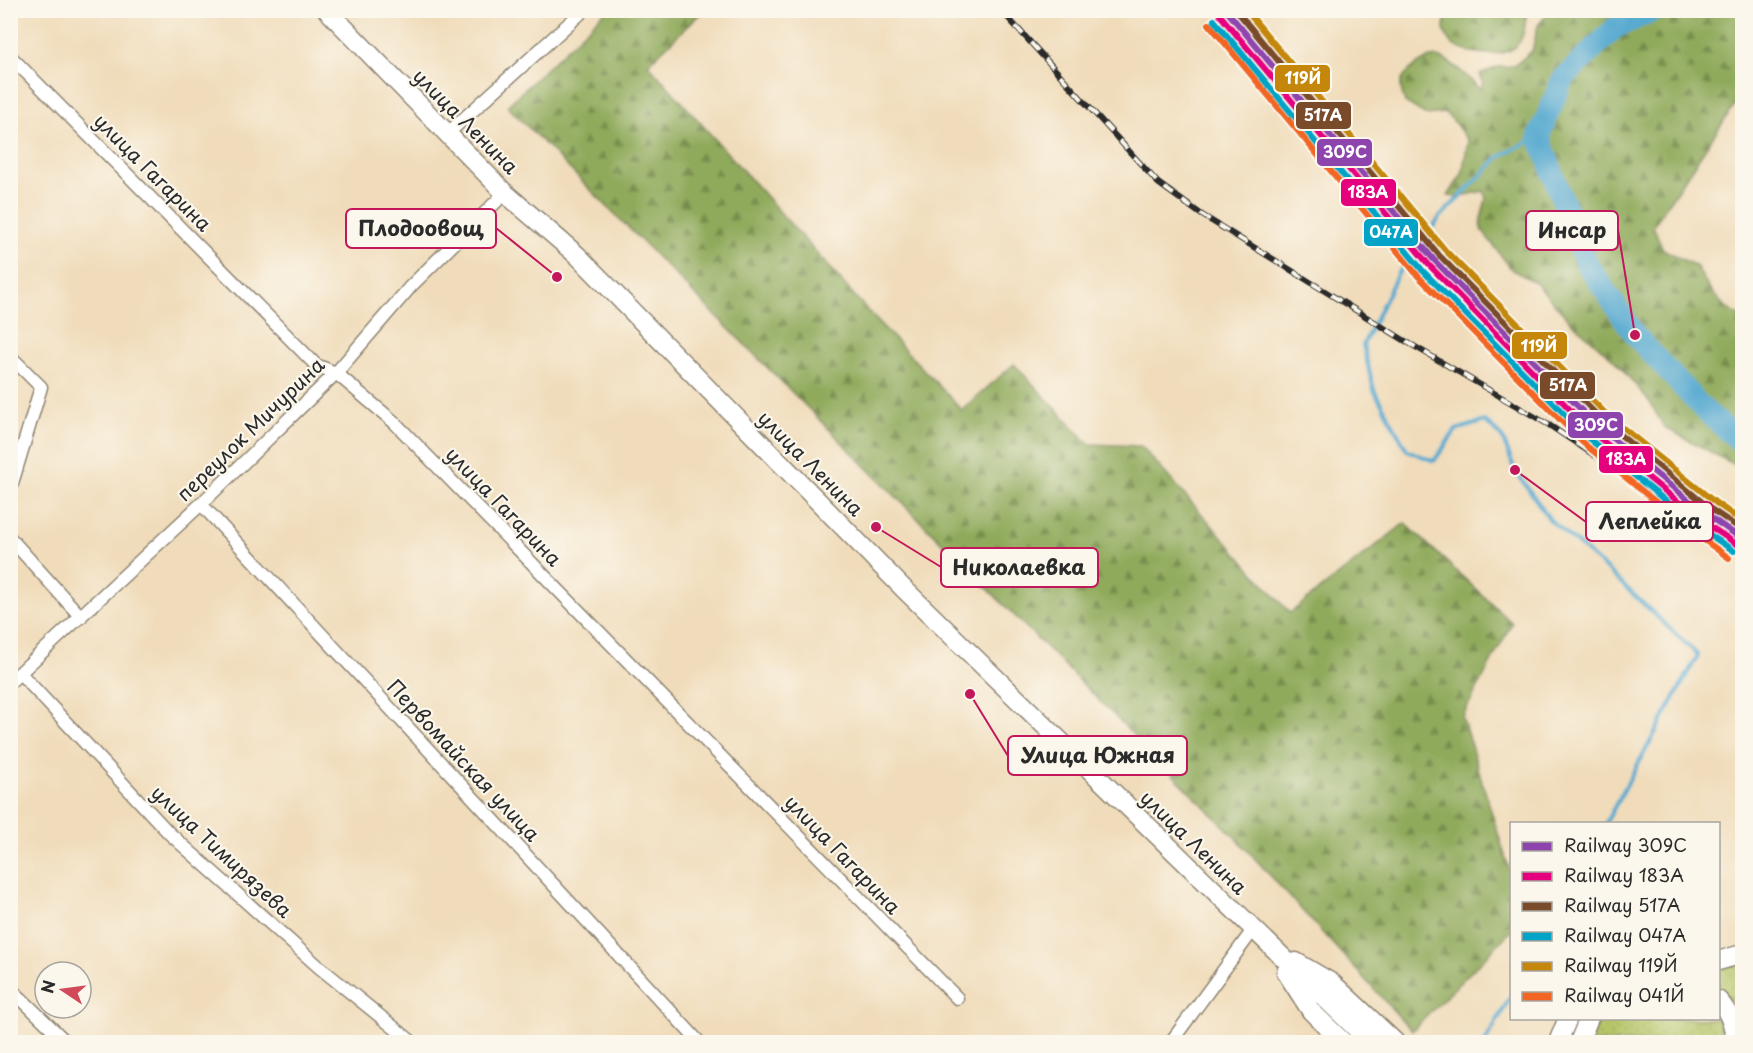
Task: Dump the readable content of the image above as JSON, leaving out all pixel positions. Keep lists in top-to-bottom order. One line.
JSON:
{"streets":{"main road":["улица Ленина"],"street":["улица Гагарина","переулок Мичурина","Первомайская улица","улица Тимирязева"]},"crossings":[["улица Ленина","переулок Мичурина"],["улица Гагарина","переулок Мичурина"],["переулок Мичурина","Первомайская улица"],["переулок Мичурина","улица Тимирязева"]],"places":["Плодоовощ","Инсар","Леплейка","Николаевка","Улица Южная"],"lines":["rail line 309С","rail line 517А","rail line 119Й","rail line 183А","rail line 047А","rail line 041Й"],"legend":["Railway 309С","Railway 183А","Railway 517А","Railway 047А","Railway 119Й","Railway 041Й"],"north":"left"}
